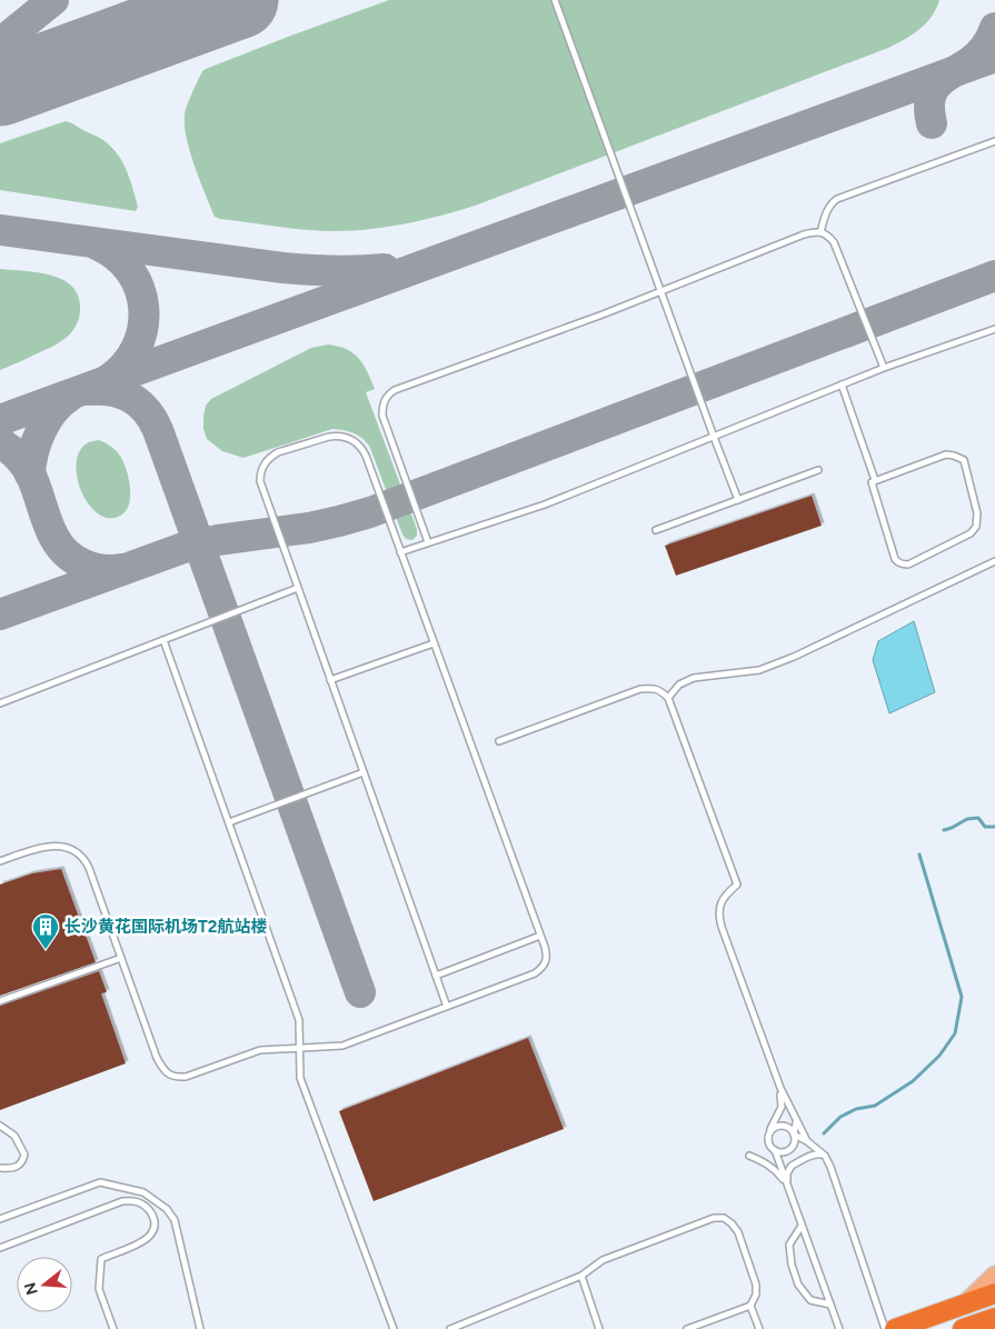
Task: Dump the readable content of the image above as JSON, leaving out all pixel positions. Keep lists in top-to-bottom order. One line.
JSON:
{"places":{"building":["长沙黄花国际机场T2航站楼"]},"north":"left"}
